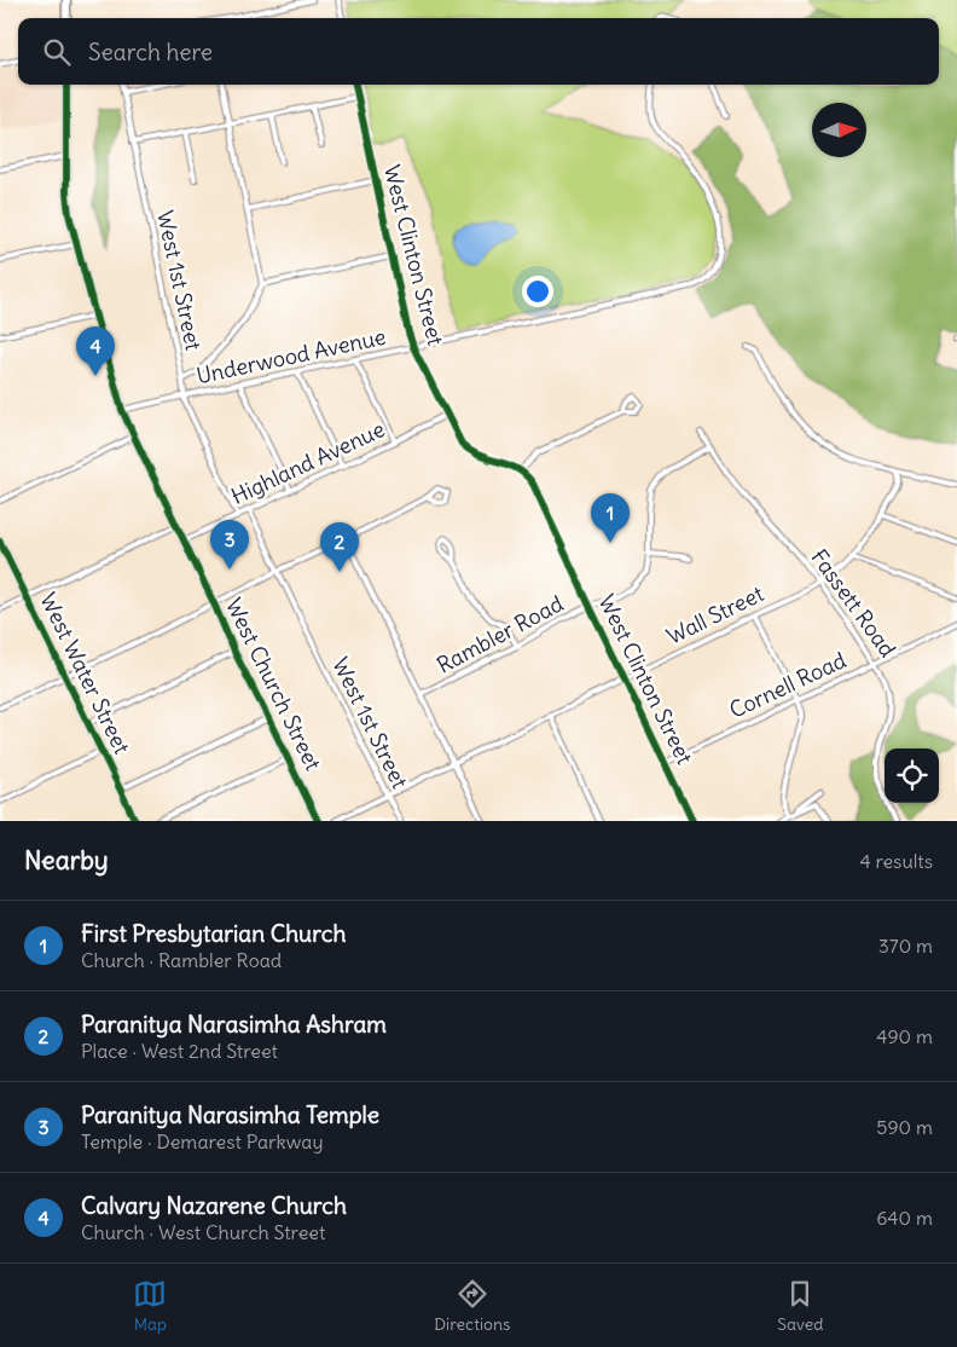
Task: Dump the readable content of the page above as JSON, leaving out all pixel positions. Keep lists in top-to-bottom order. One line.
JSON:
{"streets":{"main road":["West Water Street","West Church Street"],"street":["West Clinton Street","West 1st Street","Underwood Avenue","Highland Avenue","Fassett Road","Wall Street","Rambler Road","Cornell Road"]},"crossings":[["West Clinton Street","Underwood Avenue"],["West Clinton Street","Highland Avenue"],["West Clinton Street","Wall Street"],["West Clinton Street","Rambler Road"],["West Clinton Street","Cornell Road"],["West 1st Street","Underwood Avenue"],["West 1st Street","Highland Avenue"],["West 1st Street","Wall Street"],["Underwood Avenue","West Church Street"],["Highland Avenue","West Church Street"],["Fassett Road","Wall Street"],["Fassett Road","Rambler Road"],["Fassett Road","Cornell Road"]],"north":"right","page":{"search":"Search here","pins":["4","1","3","2"],"heading":["Nearby","4 results"],"list":[{"mark":"1","name":"First Presbytarian Church","note":"Church · Rambler Road","value":"370 m"},{"mark":"2","name":"Paranitya Narasimha Ashram","note":"Place · West 2nd Street","value":"490 m"},{"mark":"3","name":"Paranitya Narasimha Temple","note":"Temple · Demarest Parkway","value":"590 m"},{"mark":"4","name":"Calvary Nazarene Church","note":"Church · West Church Street","value":"640 m"}],"nav":["Map","Directions","Saved"]}}
